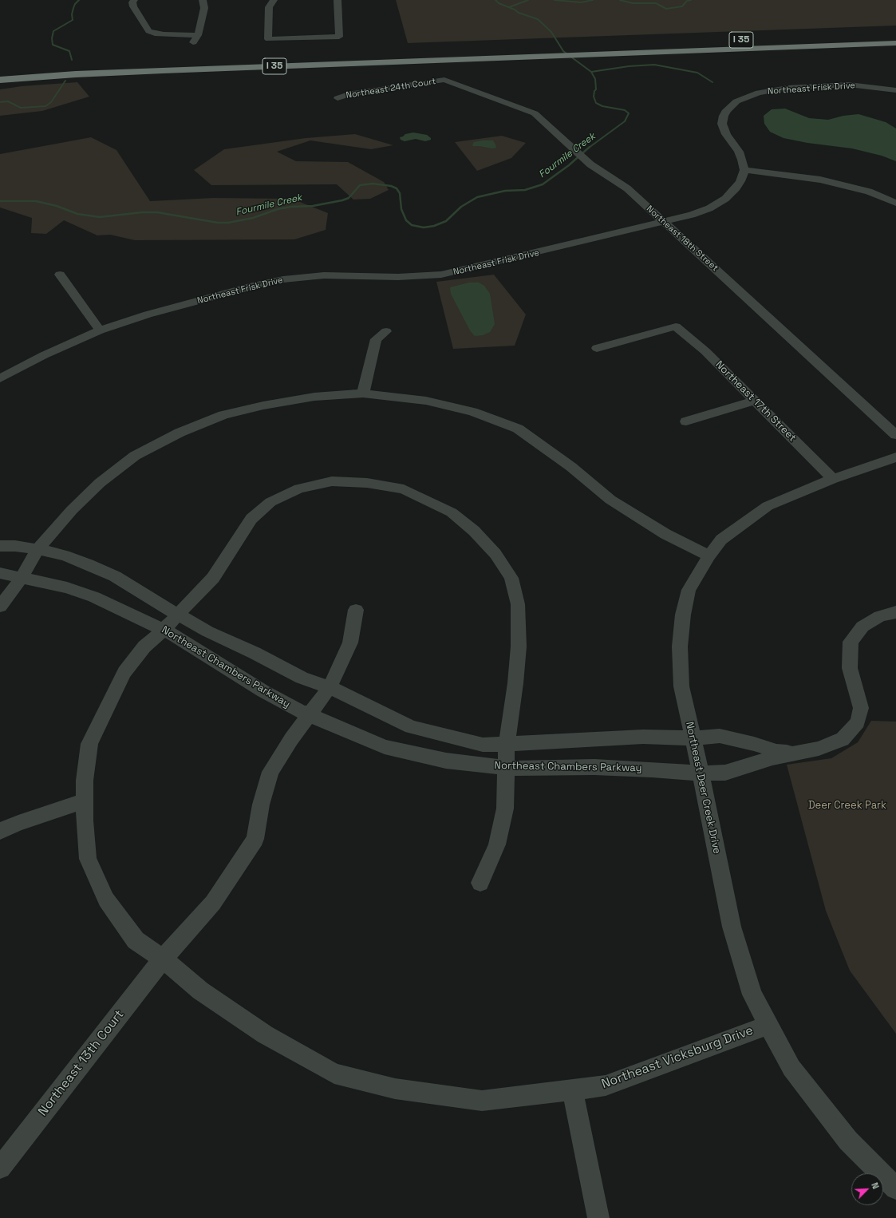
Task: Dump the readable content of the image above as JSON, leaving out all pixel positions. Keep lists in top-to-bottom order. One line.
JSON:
{"streets":{"highway":["I 35"],"street":["Northeast 24th Court","Northeast Frisk Drive","Northeast 18th Street","Northeast 17th Street","Northeast Chambers Parkway","Northeast Deer Creek Drive","Northeast Vicksburg Drive","Northeast 13th Court"]},"crossings":[["Northeast 24th Court","Northeast 18th Street"],["Northeast Frisk Drive","Northeast 18th Street"],["Northeast 17th Street","Northeast Deer Creek Drive"],["Northeast Chambers Parkway","Northeast Deer Creek Drive"],["Northeast Chambers Parkway","Northeast Vicksburg Drive"],["Northeast Chambers Parkway","Northeast 13th Court"],["Northeast Deer Creek Drive","Northeast Vicksburg Drive"],["Northeast Vicksburg Drive","Northeast 13th Court"]],"water":["Fourmile Creek"],"parks":["Deer Creek Park"],"north":"top right"}
